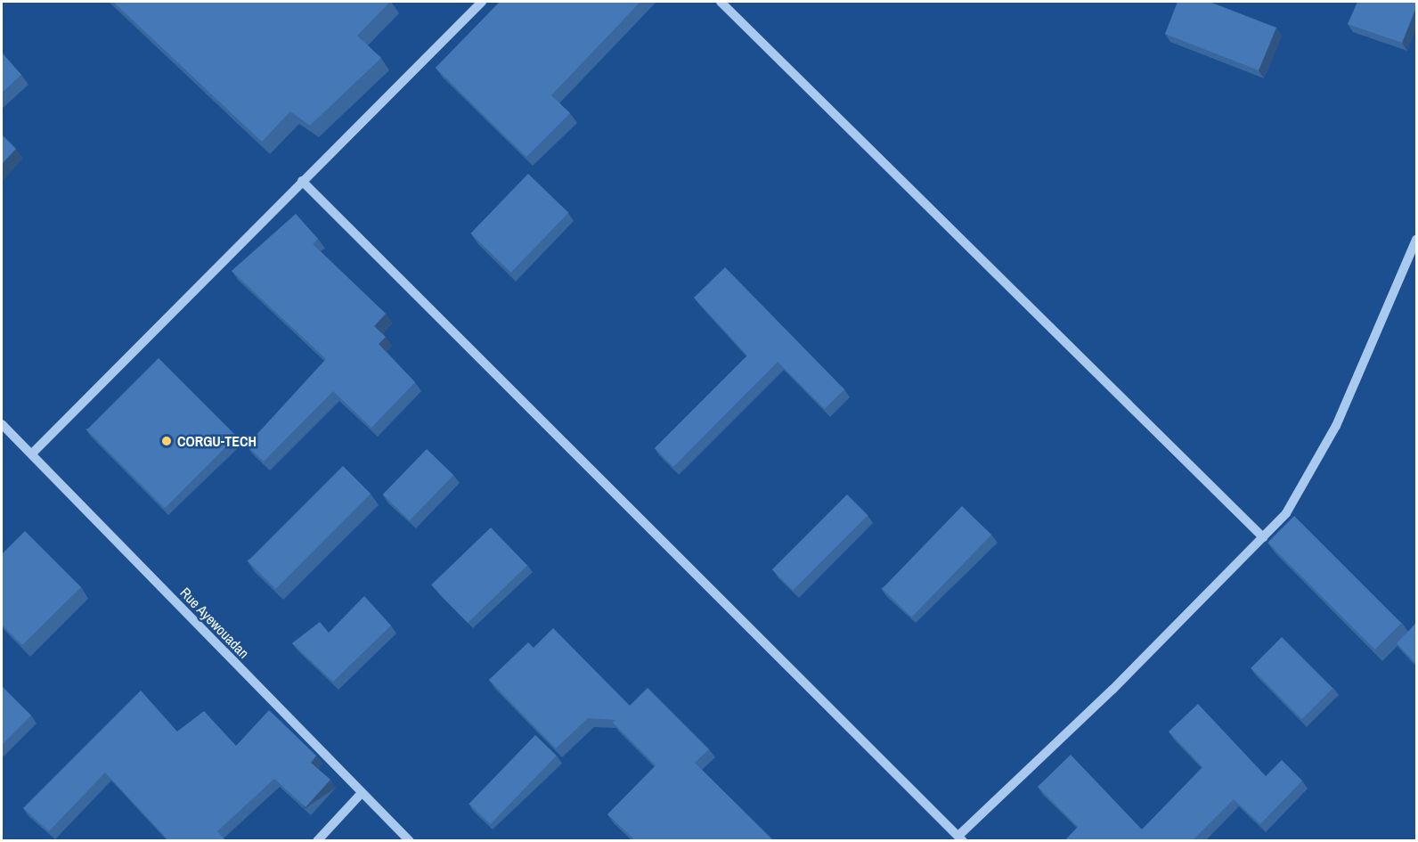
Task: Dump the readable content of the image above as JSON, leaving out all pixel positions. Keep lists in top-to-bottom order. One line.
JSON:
{"streets":{"street":["Rue Ayewouadan"]},"places":["CORGU-TECH"]}
